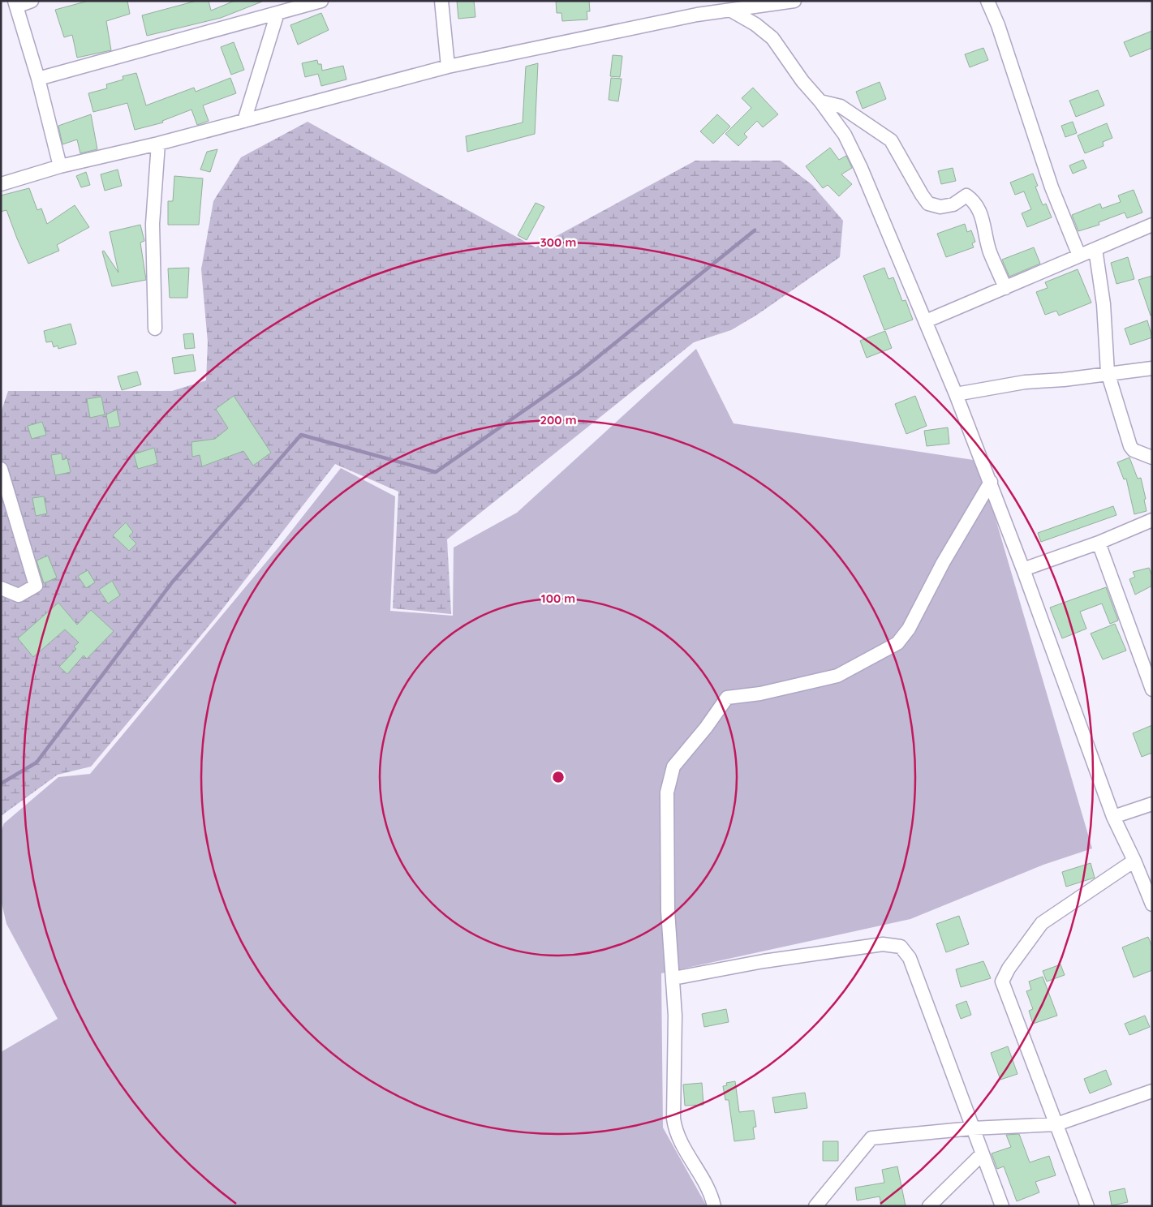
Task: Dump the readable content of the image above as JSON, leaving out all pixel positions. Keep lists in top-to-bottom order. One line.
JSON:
{"rings":["300 m","200 m","100 m"]}
